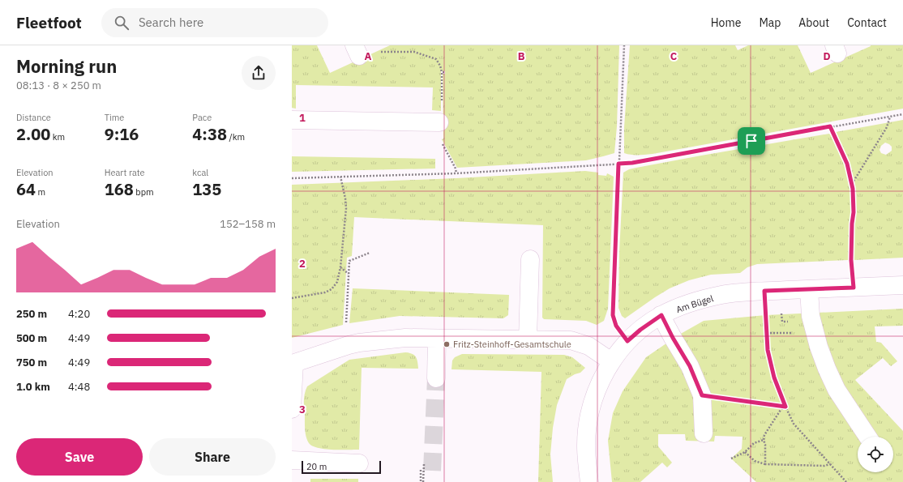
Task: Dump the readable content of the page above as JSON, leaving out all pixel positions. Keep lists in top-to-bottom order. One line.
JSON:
{"streets":{"street":["Am Bügel"]},"places":["Fritz-Steinhoff-Gesamtschule"],"scale_bar":"20 m","page":{"header":"Fleetfoot","search":"Search here","nav":["Home","Map","About","Contact"],"heading":["Morning run","08:13 · 8 × 250 m"],"stats":[["Distance","2.00 km"],["Time","9:16"],["Pace","4:38 /km"],["Elevation","64 m"],["Heart rate","168 bpm"],["kcal","135"]],"chart":["Elevation","152–158 m"],"list":[{"name":"250 m","note":"4:20"},{"name":"500 m","note":"4:49"},{"name":"750 m","note":"4:49"},{"name":"1.0 km","note":"4:48"}],"buttons":["Save","Share"],"scale":"20 m"},"grid":{"columns":["A","B","C","D"],"rows":["1","2","3"]}}
